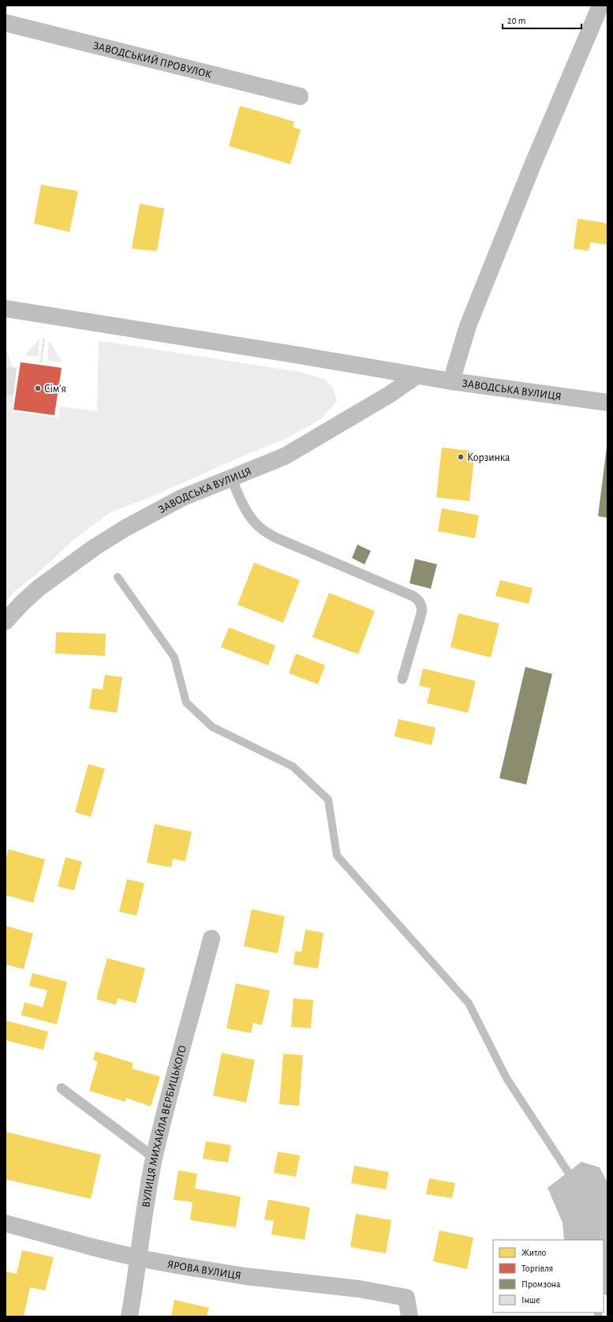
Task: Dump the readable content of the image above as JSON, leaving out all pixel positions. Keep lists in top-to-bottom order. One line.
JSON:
{"streets":{"street":["ЗАВОДСЬКИЙ ПРОВУЛОК","ЗАВОДСЬКА ВУЛИЦЯ","ВУЛИЦЯ МИХАЙЛА ВЕРБИЦЬКОГО","ЯРОВА ВУЛИЦЯ"]},"crossings":[["ВУЛИЦЯ МИХАЙЛА ВЕРБИЦЬКОГО","ЯРОВА ВУЛИЦЯ"]],"places":["Сім'я","Корзинка"],"legend":["Житло","Торгівля","Промзона","Інше"],"scale_bar":"20 m"}
